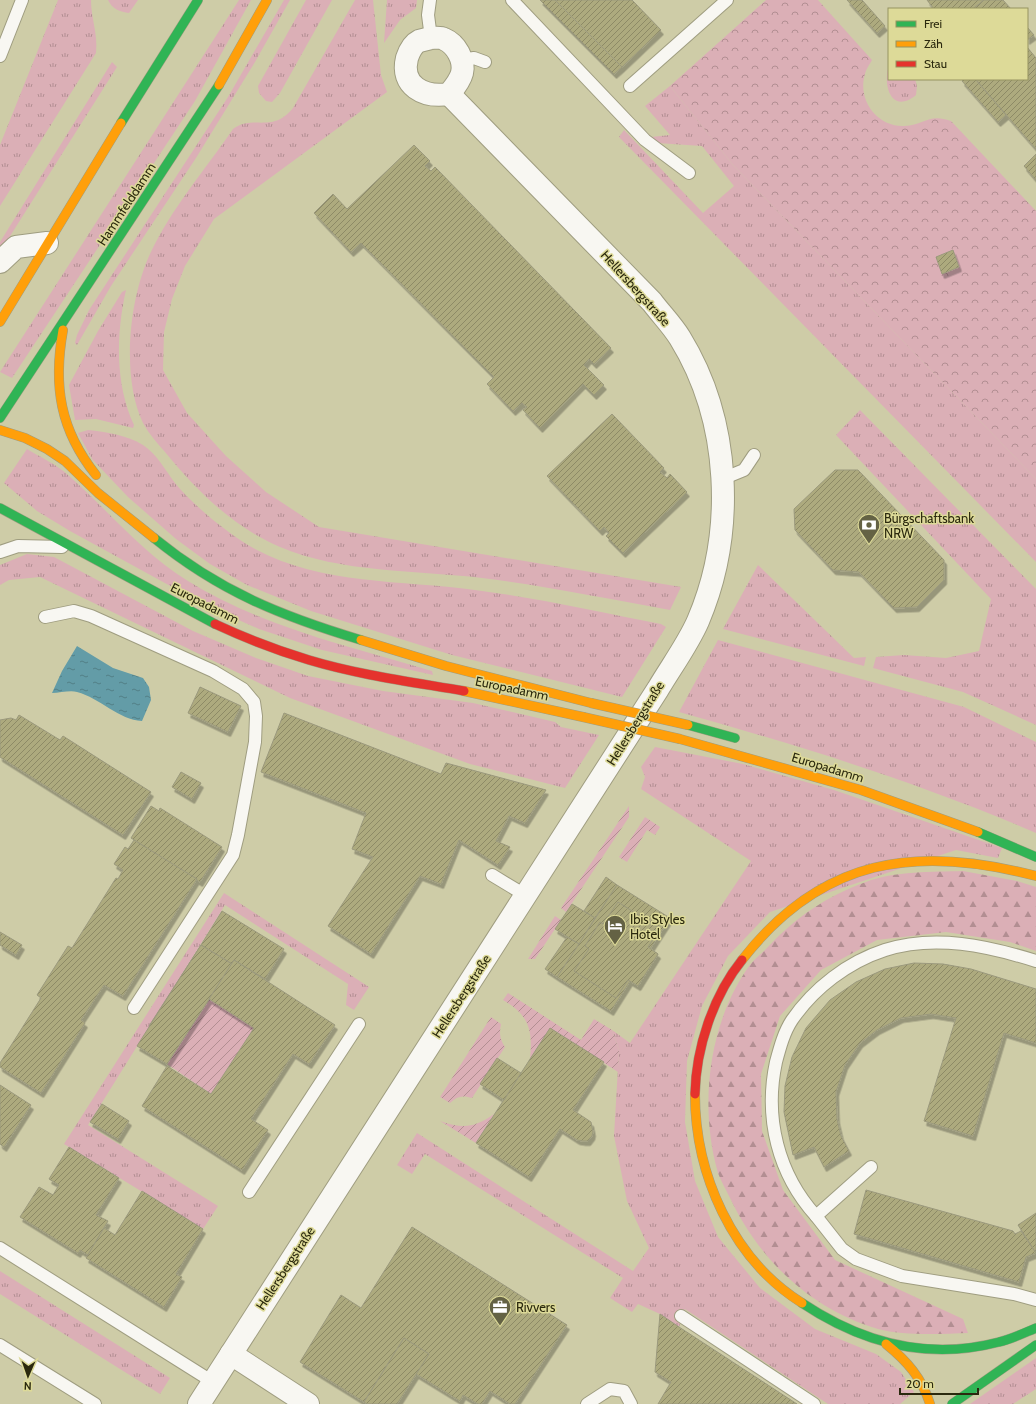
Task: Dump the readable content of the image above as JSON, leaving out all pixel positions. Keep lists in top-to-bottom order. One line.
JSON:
{"streets":{"main road":["Hammfelddamm","Europadamm"],"street":["Hellersbergstraße"]},"crossings":[["Hammfelddamm","Europadamm"]],"places":{"bank":["Bürgschaftsbank NRW"],"hotel":["Ibis Styles Hotel"],"office":["Rivvers"]},"legend":["Frei","Zäh","Stau"],"scale_bar":"20 m","north":"bottom"}
